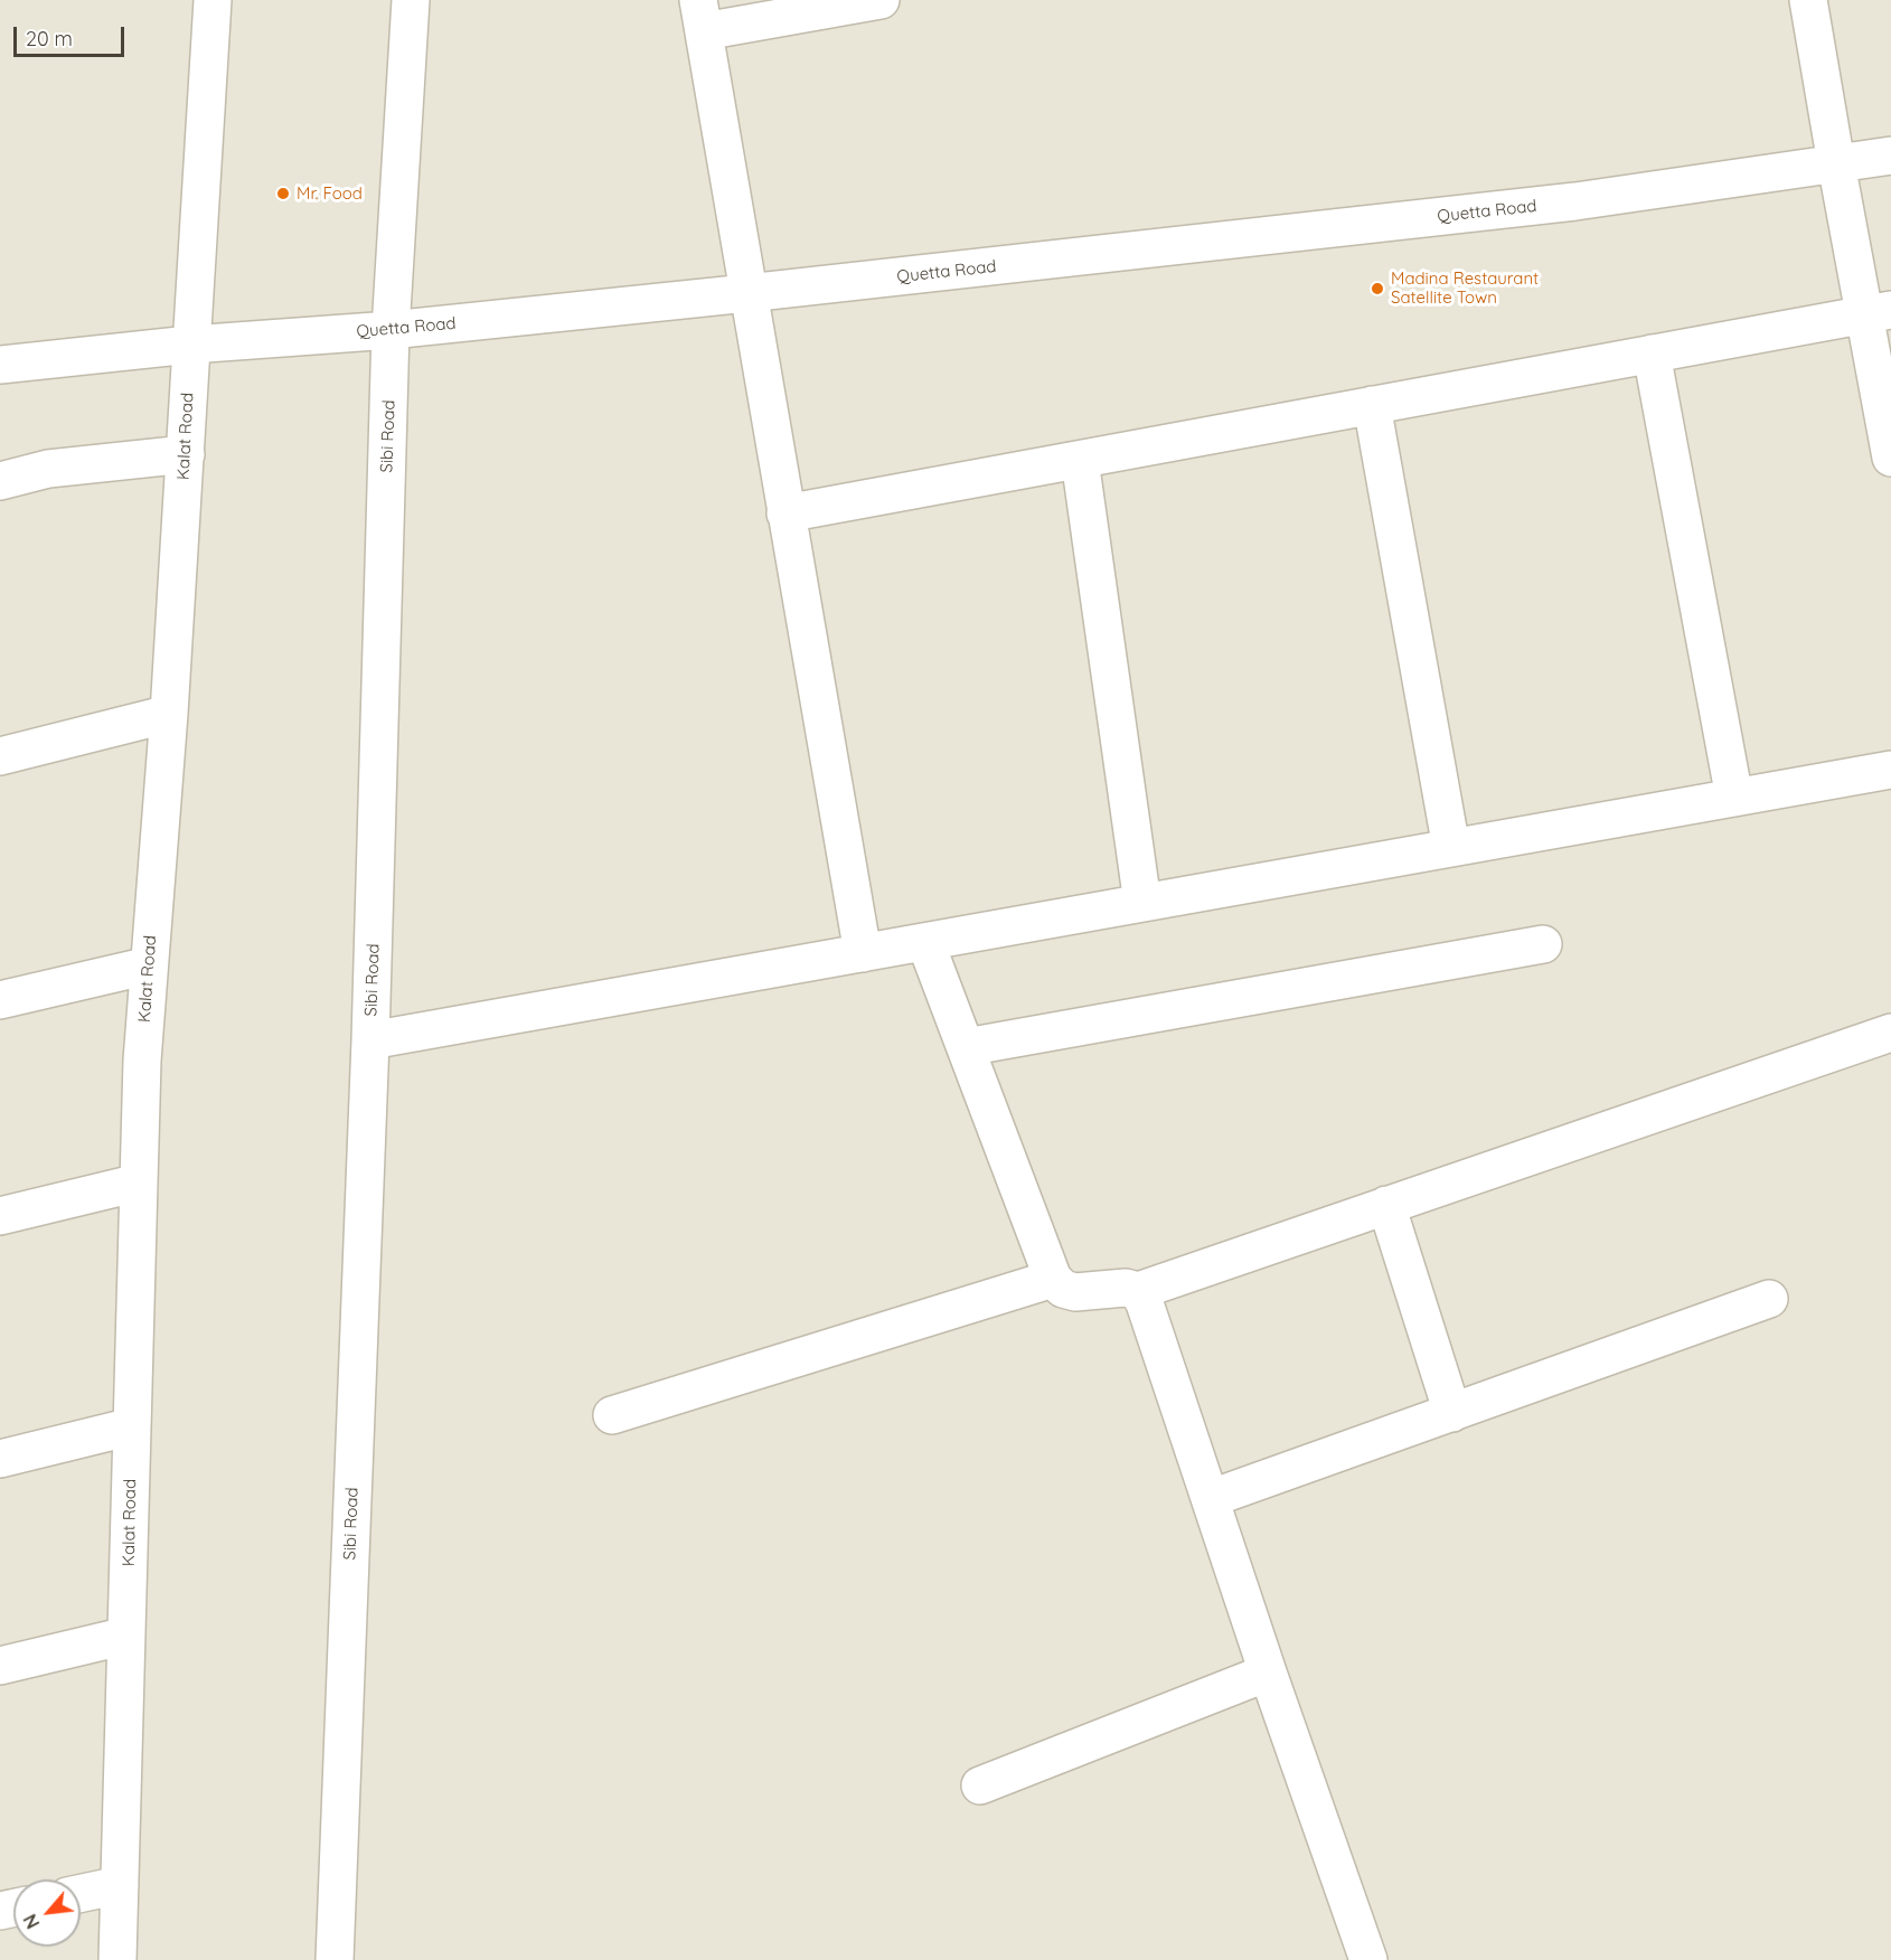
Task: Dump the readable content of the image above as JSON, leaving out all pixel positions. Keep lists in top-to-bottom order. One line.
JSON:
{"streets":{"street":["Quetta Road","Kalat Road","Sibi Road"]},"crossings":[["Quetta Road","Kalat Road"],["Quetta Road","Sibi Road"]],"places":["Mr. Food","Madina Restaurant Satellite Town"],"scale_bar":"20 m","north":"bottom left"}
